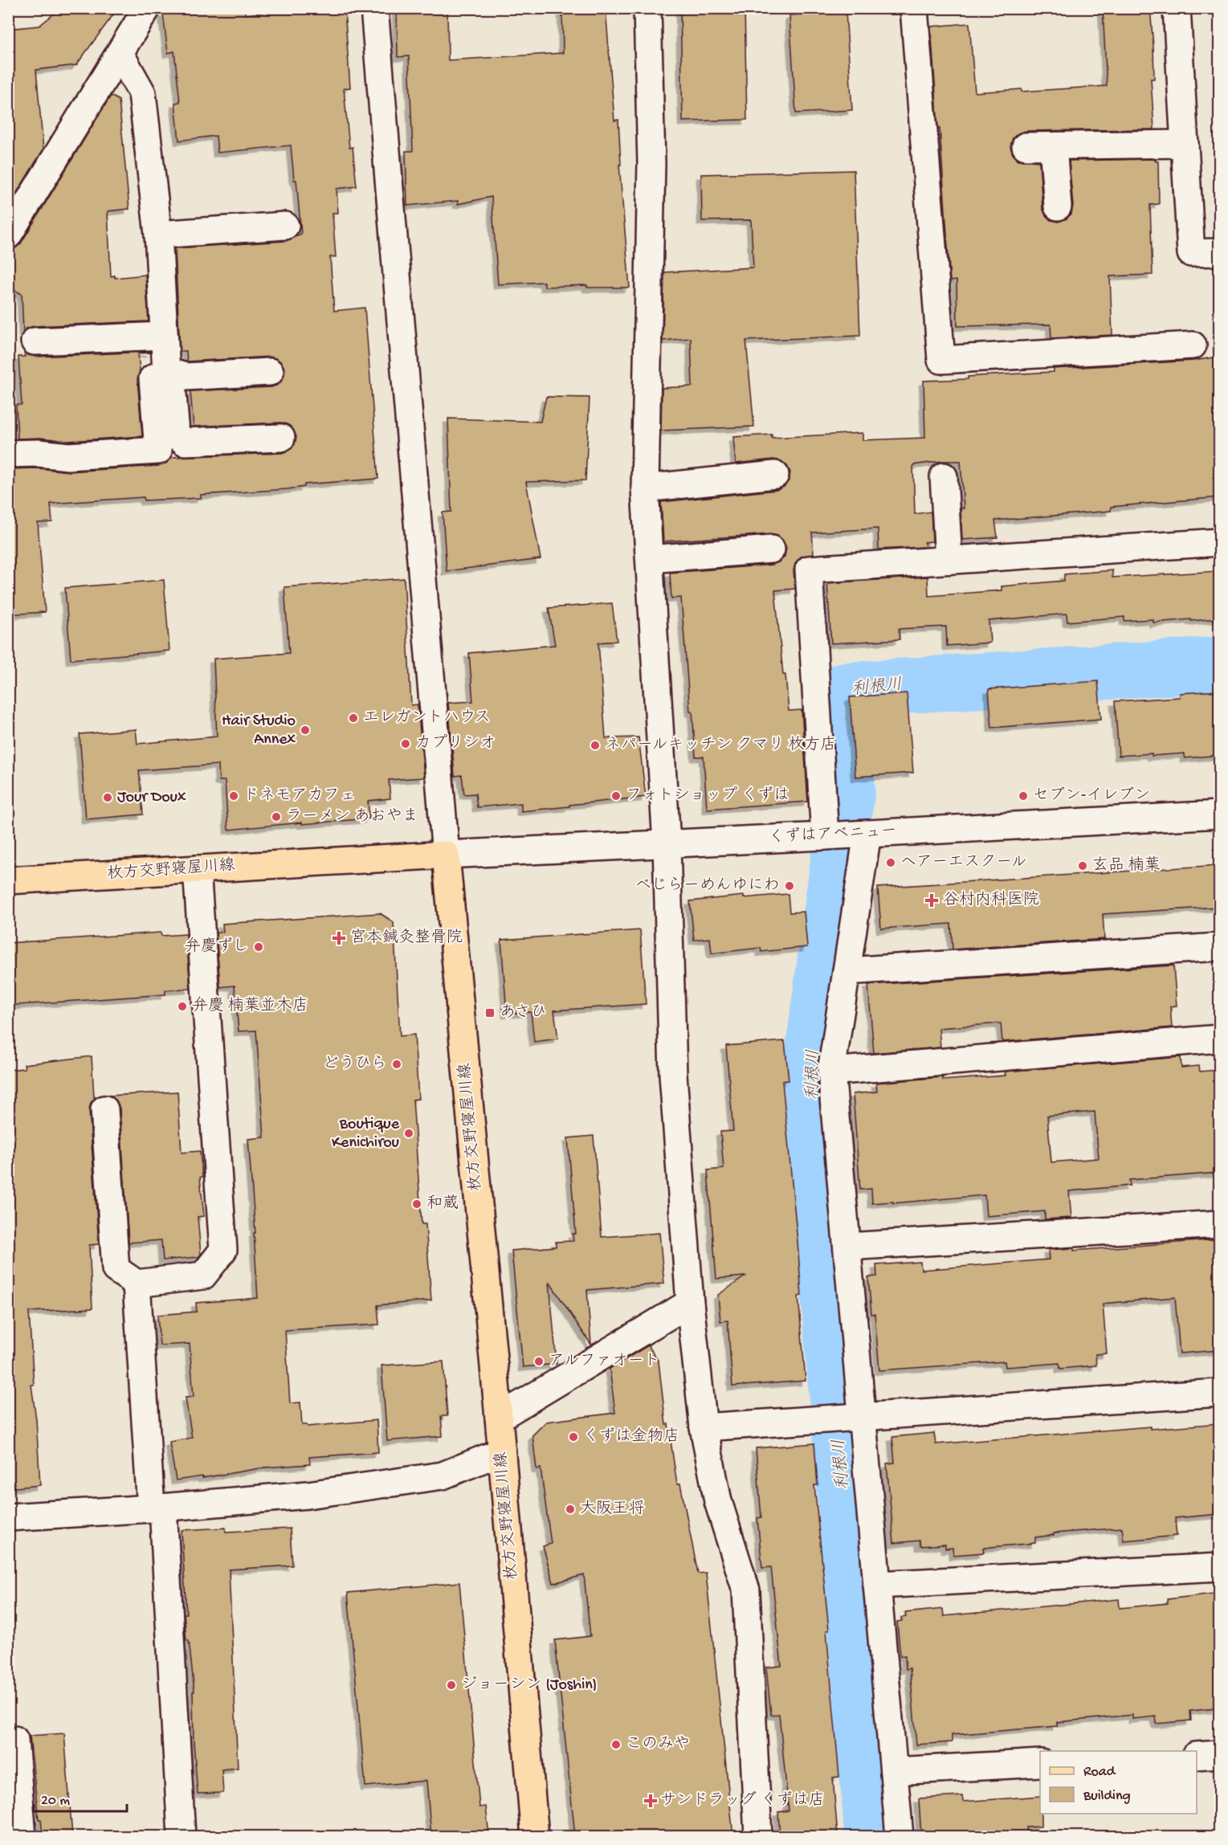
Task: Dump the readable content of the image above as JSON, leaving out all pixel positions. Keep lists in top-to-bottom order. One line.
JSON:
{"streets":{"main road":["枚方交野寝屋川線"],"street":["くずはアベニュー"]},"crossings":[["くずはアベニュー","枚方交野寝屋川線"]],"water":["利根川"],"places":{"other":["エレガントハウス","Hair Studio Annex","カプリシオ","ネパールキッチン クマリ 枚方店","ドネモアカフェ","フォトショップ くずは","セブン-イレブン","Jour Doux","ラーメン あおやま","ヘアーエスクール","玄品 楠葉","べじらーめんゆにわ","弁慶ずし","弁慶 楠葉並木店","どうひら","Boutique Kenichirou","和蔵","アルファオート","くずは金物店","大阪王将","ジョーシン (Joshin)","このみや"],"health":["谷村内科医院","宮本鍼灸整骨院","サンドラッグ くずは店"],"transit":["あさひ"]},"legend":["Road","Building"],"scale_bar":"20 m"}
